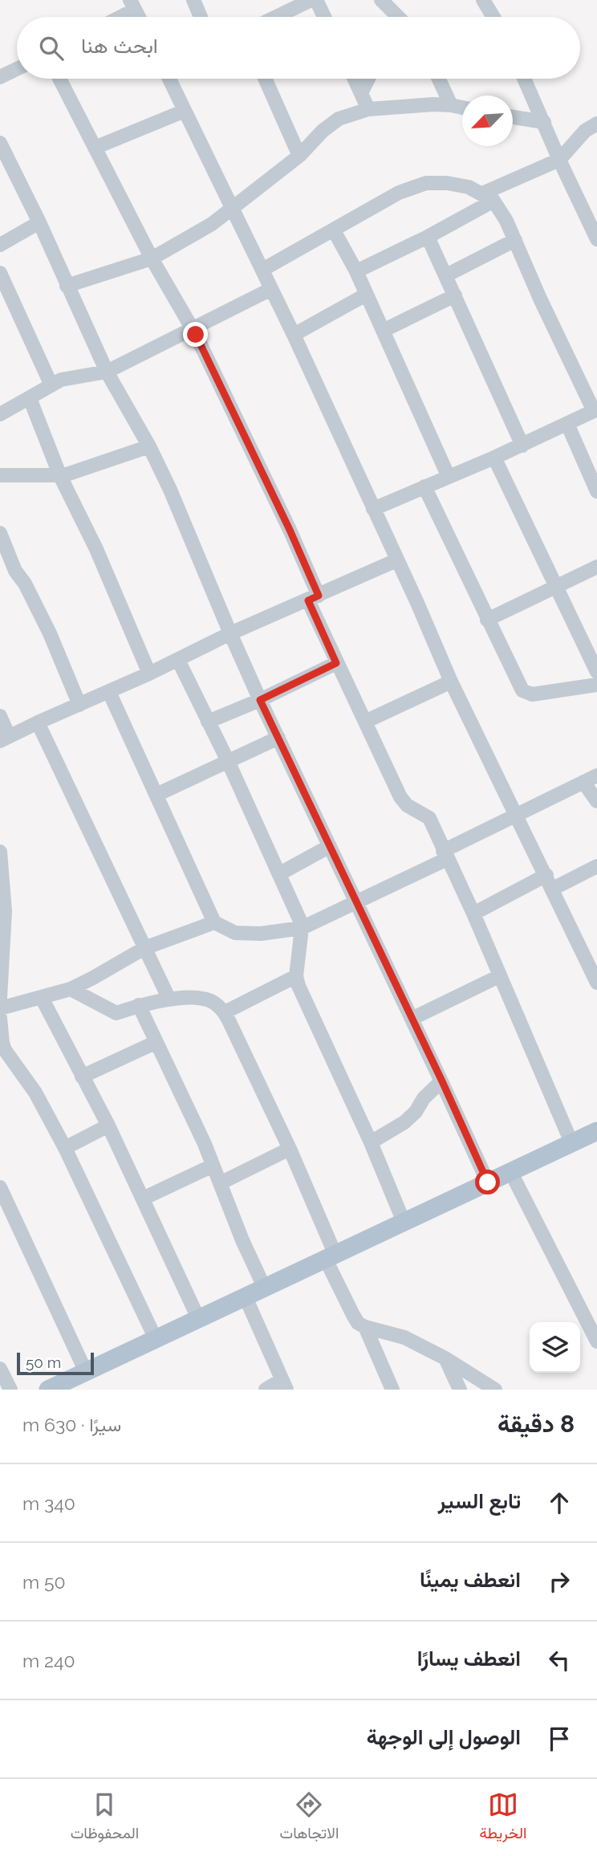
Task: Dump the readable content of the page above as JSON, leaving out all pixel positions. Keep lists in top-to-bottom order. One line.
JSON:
{"scale_bar":"50 m","north":"bottom left","page":{"search":"ابحث هنا","scale":"50 m","heading":["8 دقيقة","سيرًا · 630 m"],"list":[["تابع السير","340 m"],["انعطف يمينًا","50 m"],["انعطف يسارًا","240 m"],"الوصول إلى الوجهة"],"nav":["الخريطة","الاتجاهات","المحفوظات"]}}
